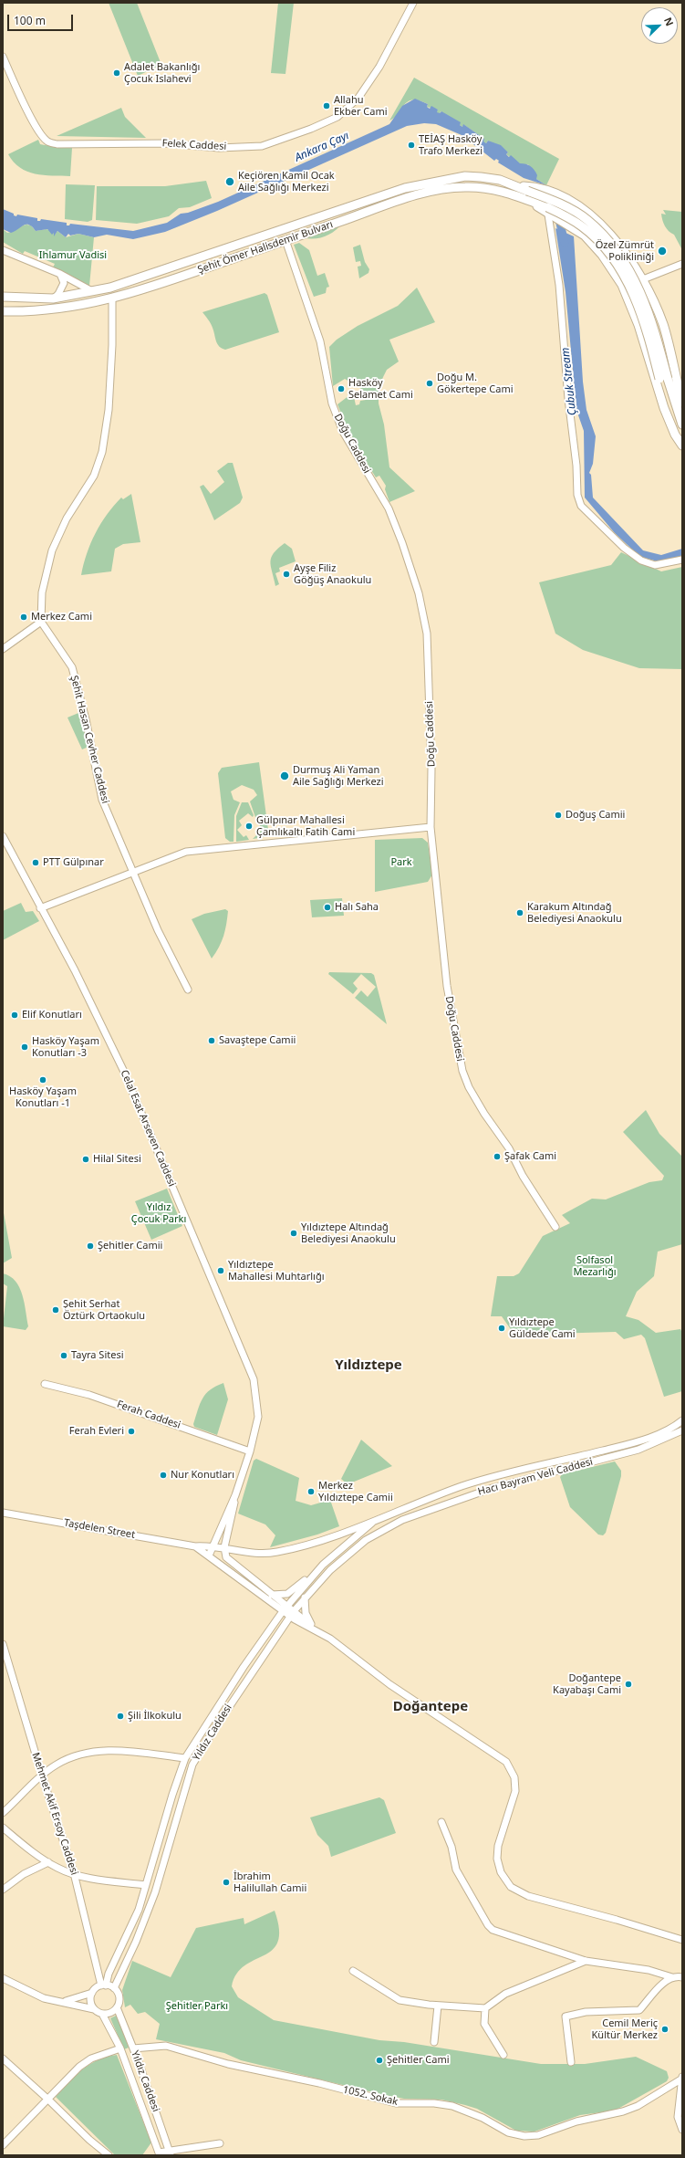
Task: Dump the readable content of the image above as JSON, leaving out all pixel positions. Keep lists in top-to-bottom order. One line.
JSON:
{"streets":{"highway":["Şehit Ömer Halisdemir Bulvarı"],"street":["Felek Caddesi","Doğu Caddesi","Şehit Hasan Cevher Caddesi","Celal Esat Arseven Caddesi","Ferah Caddesi","Hacı Bayram Veli Caddesi","Taşdelen Street","Yıldız Caddesi","Mehmet Akif Ersoy Caddesi","1052. Sokak"]},"crossings":[["Şehit Ömer Halisdemir Bulvarı","Doğu Caddesi"],["Celal Esat Arseven Caddesi","Ferah Caddesi"],["Hacı Bayram Veli Caddesi","Yıldız Caddesi"],["Yıldız Caddesi","Mehmet Akif Ersoy Caddesi"],["Yıldız Caddesi","1052. Sokak"]],"districts":["Yıldıztepe","Doğantepe"],"water":["Ankara Çayı","Çubuk Stream"],"parks":["Ihlamur Vadisi","Park","Yıldız Çocuk Parkı","Solfasol Mezarlığı","Şehitler Parkı"],"places":["Adalet Bakanlığı Çocuk Islahevi","Allahu Ekber Cami","TEİAŞ Hasköy Trafo Merkezi","Keçiören Kamil Ocak Aile Sağlığı Merkezi","Özel Zümrüt Polikliniği","Doğu M. Gökertepe Cami","Hasköy Selamet Cami","Ayşe Filiz Göğüş Anaokulu","Merkez Cami","Durmuş Ali Yaman Aile Sağlığı Merkezi","Doğuş Camii","Gülpınar Mahallesi Çamlıkaltı Fatih Cami","PTT Gülpınar","Halı Saha","Karakum Altındağ Belediyesi Anaokulu","Elif Konutları","Savaştepe Camii","Hasköy Yaşam Konutları -3","Hasköy Yaşam Konutları -1","Şafak Cami","Hilal Sitesi","Yıldıztepe Altındağ Belediyesi Anaokulu","Şehitler Camii","Yıldıztepe Mahallesi Muhtarlığı","Şehit Serhat Öztürk Ortaokulu","Yıldıztepe Güldede Cami","Tayra Sitesi","Ferah Evleri","Nur Konutları","Merkez Yıldıztepe Camii","Doğantepe Kayabaşı Cami","Şili İlkokulu","İbrahim Halilullah Camii","Cemil Meriç Kültür Merkez","Şehitler Cami"],"scale_bar":"100 m","north":"top right"}
